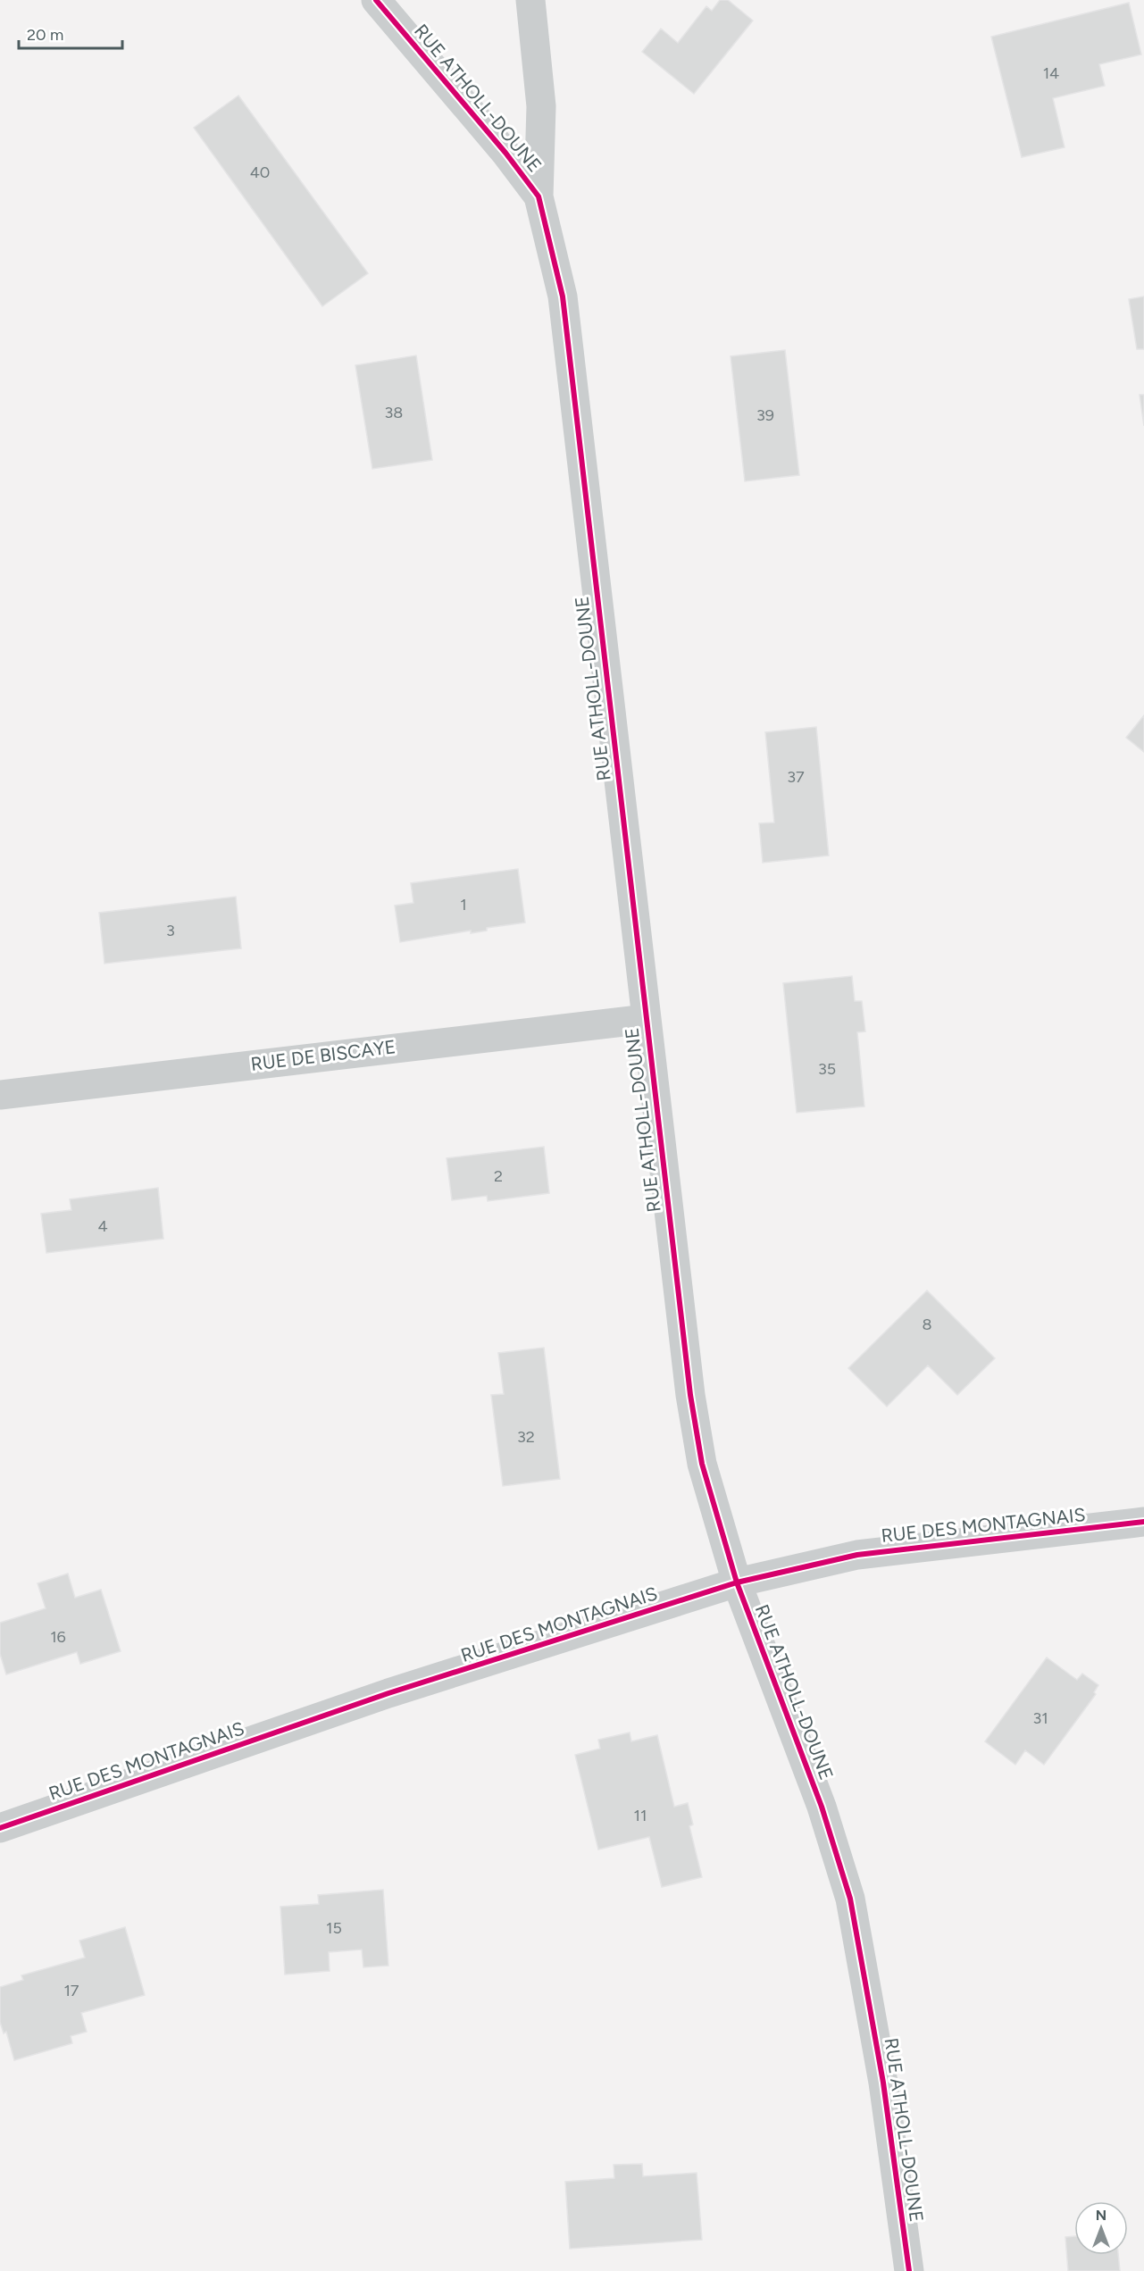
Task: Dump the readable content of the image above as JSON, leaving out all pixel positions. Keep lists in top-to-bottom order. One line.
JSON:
{"streets":{"street":["RUE ATHOLL-DOUNE","RUE DE BISCAYE","RUE DES MONTAGNAIS"]},"crossings":[["RUE ATHOLL-DOUNE","RUE DE BISCAYE"],["RUE ATHOLL-DOUNE","RUE DES MONTAGNAIS"]],"house_numbers":["14","40","38","39","37","1","3","35","2","4","8","32","16","31","11","15","17"],"scale_bar":"20 m","north":"top"}
